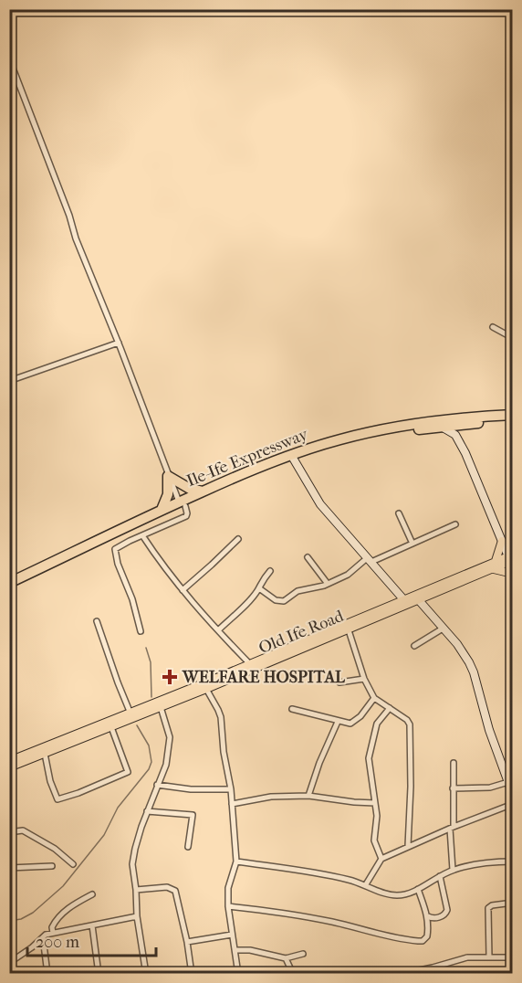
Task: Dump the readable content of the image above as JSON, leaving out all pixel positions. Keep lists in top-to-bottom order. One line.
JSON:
{"streets":{"highway":["Ile-Ife Expressway"],"main road":["Old Ife Road"]},"places":{"health":["WELFARE HOSPITAL"]},"scale_bar":"200 m"}
